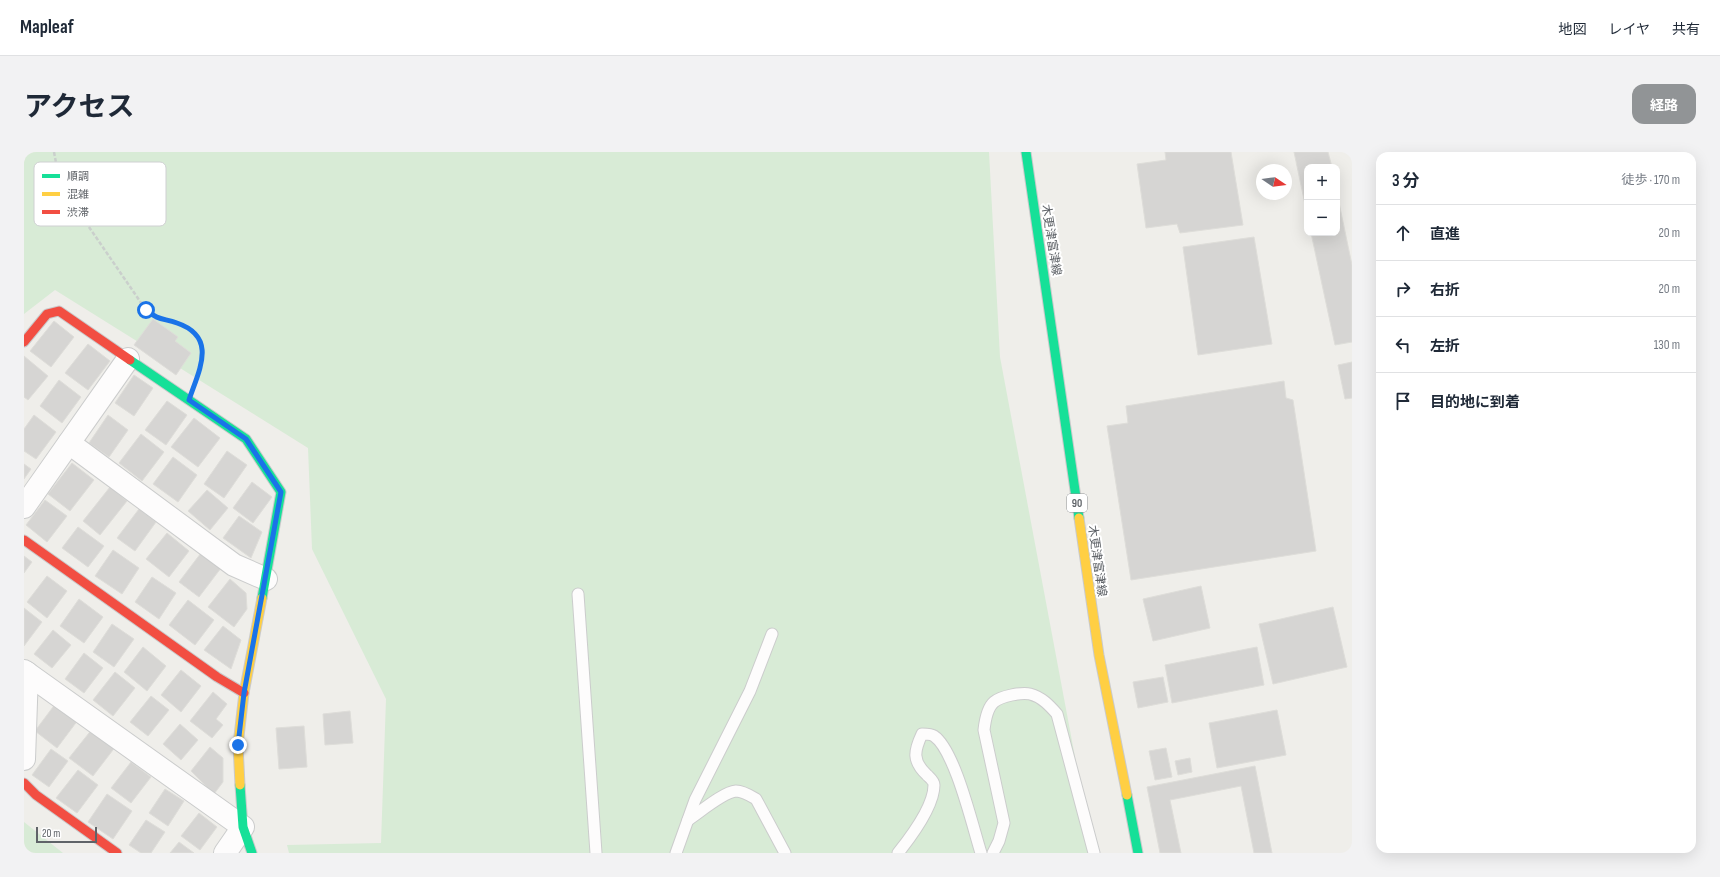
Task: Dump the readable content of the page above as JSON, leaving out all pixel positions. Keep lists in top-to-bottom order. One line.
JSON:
{"streets":{"street":["木更津富津線","90"]},"legend":["順調","混雑","渋滞"],"scale_bar":"20 m","north":"right","page":{"header":"Mapleaf","nav":["地図","レイヤ","共有"],"title":"アクセス","buttons":"経路","heading":["3 分","徒歩 · 170 m"],"map_buttons":["+","−"],"list":[["直進","20 m"],["右折","20 m"],["左折","130 m"],"目的地に到着"],"scale":"20 m"}}
